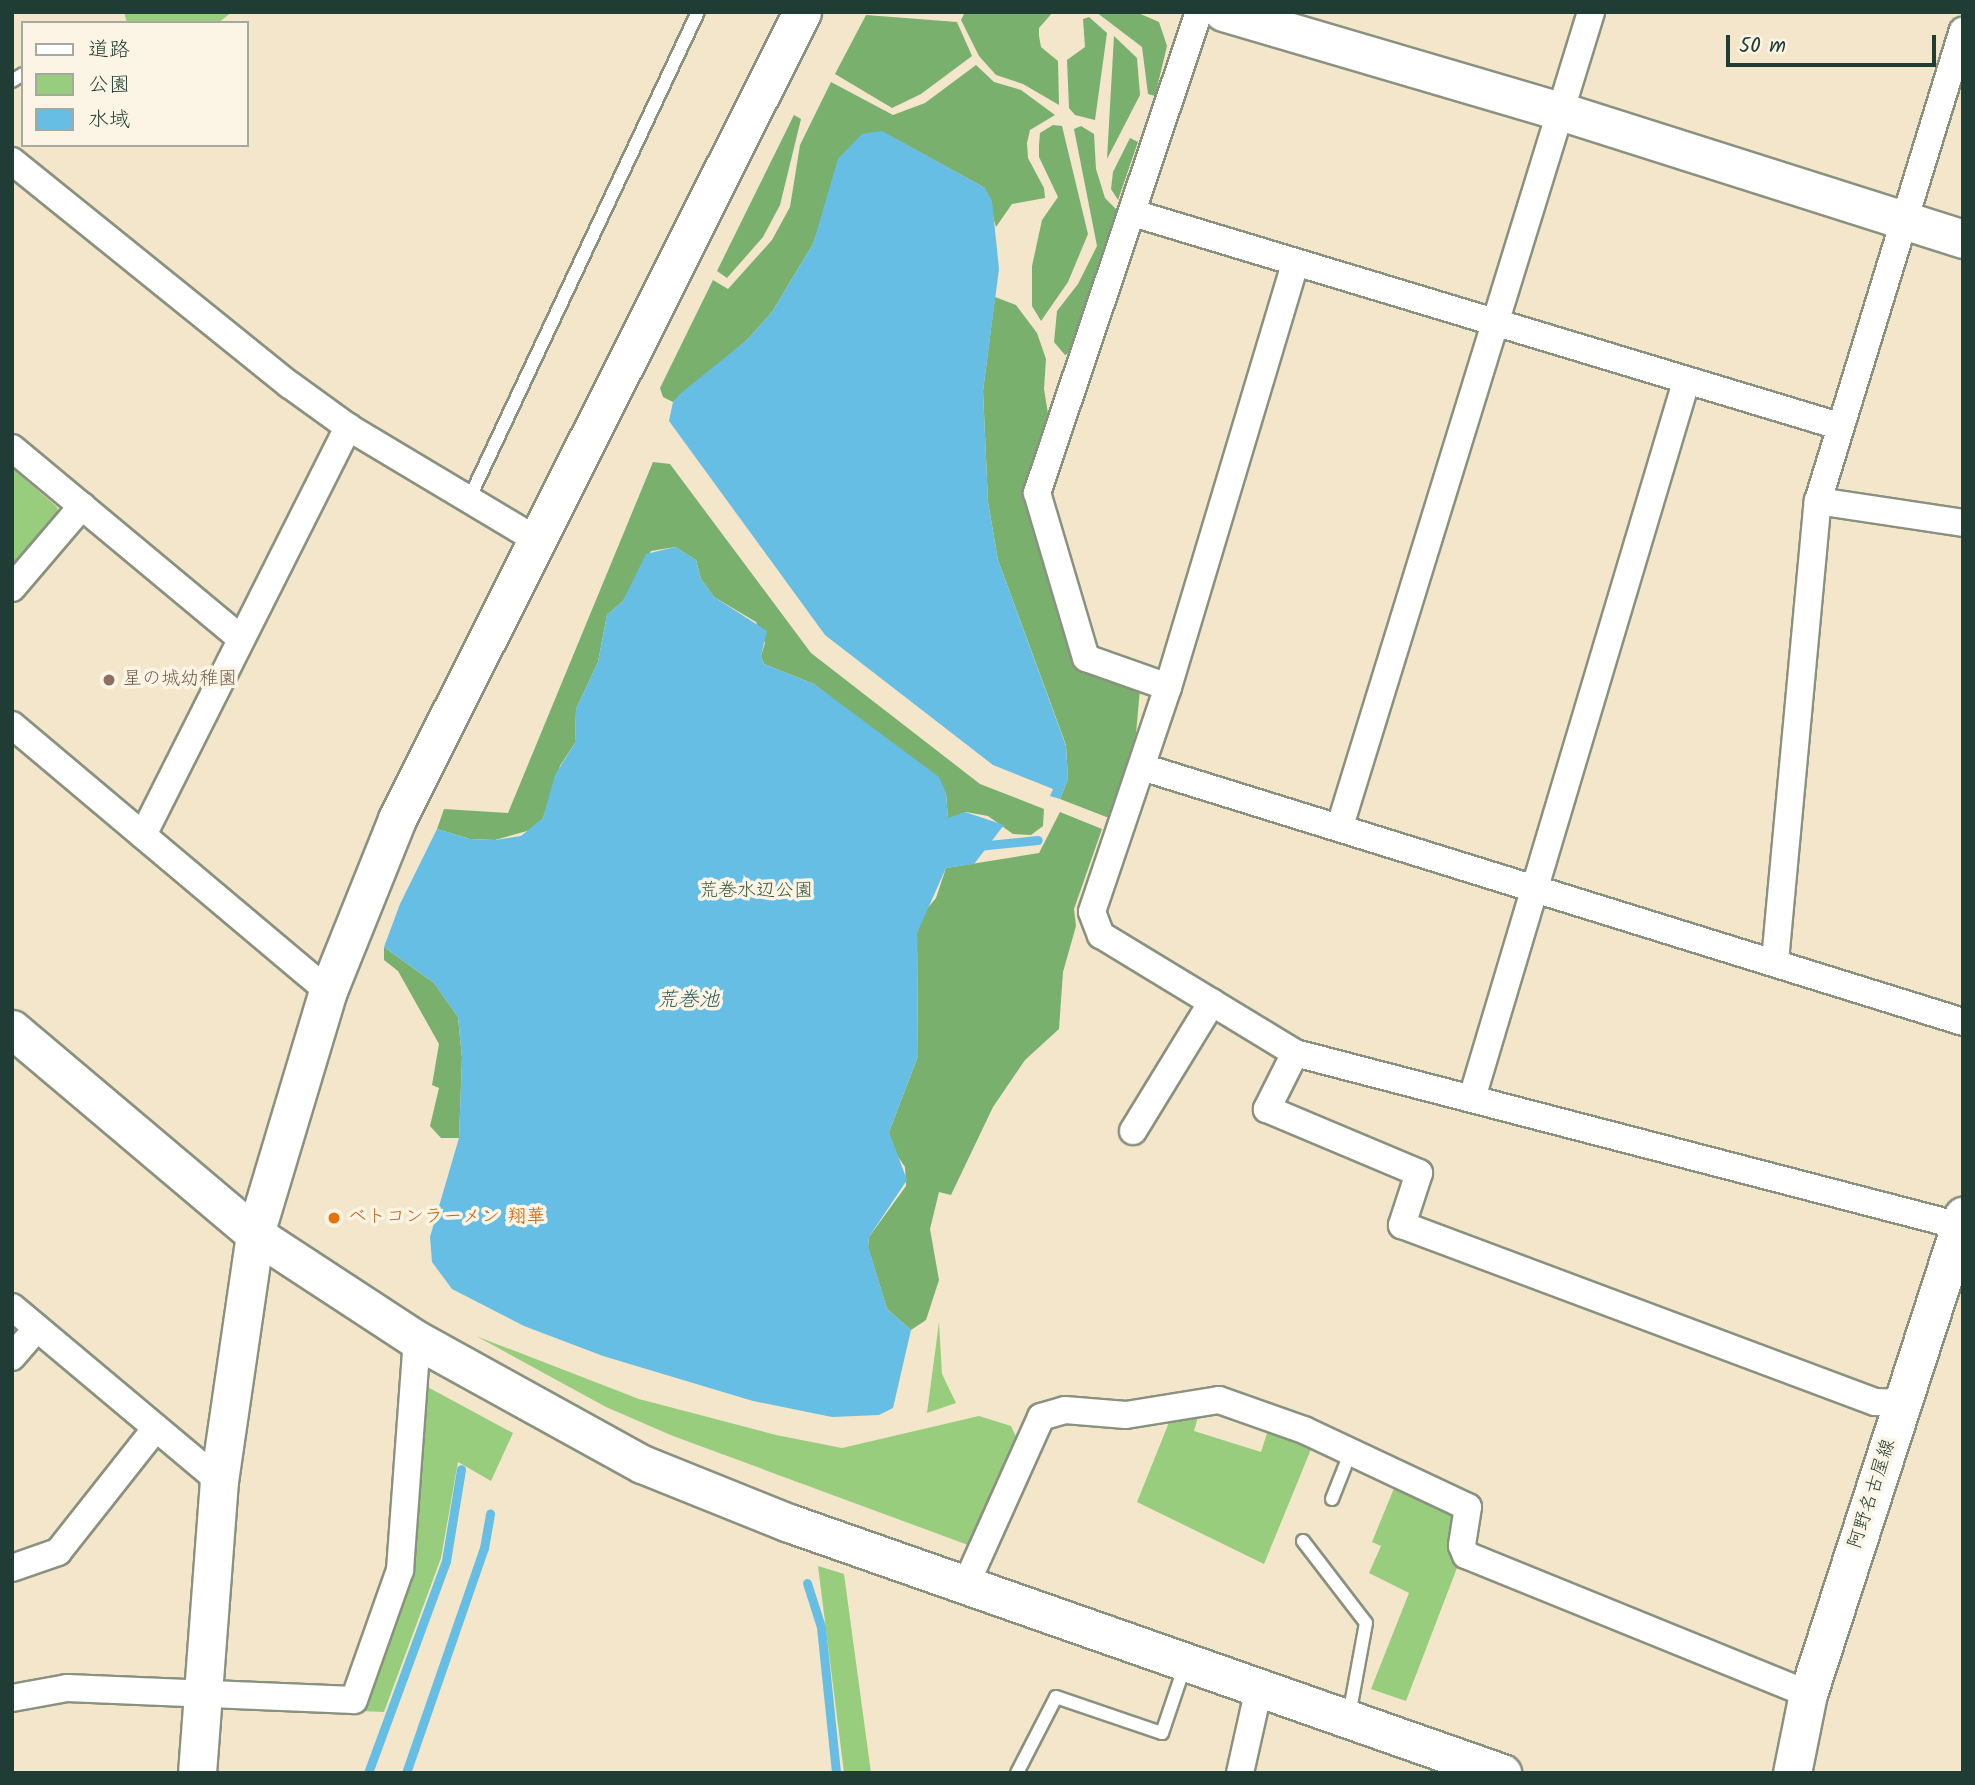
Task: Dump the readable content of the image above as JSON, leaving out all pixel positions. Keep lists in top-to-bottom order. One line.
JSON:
{"streets":{"street":["阿野名古屋線"]},"water":["荒巻池"],"parks":["荒巻水辺公園"],"places":["星の城幼稚園","ベトコンラーメン 翔華"],"legend":["道路","公園","水域"],"scale_bar":"50 m"}
